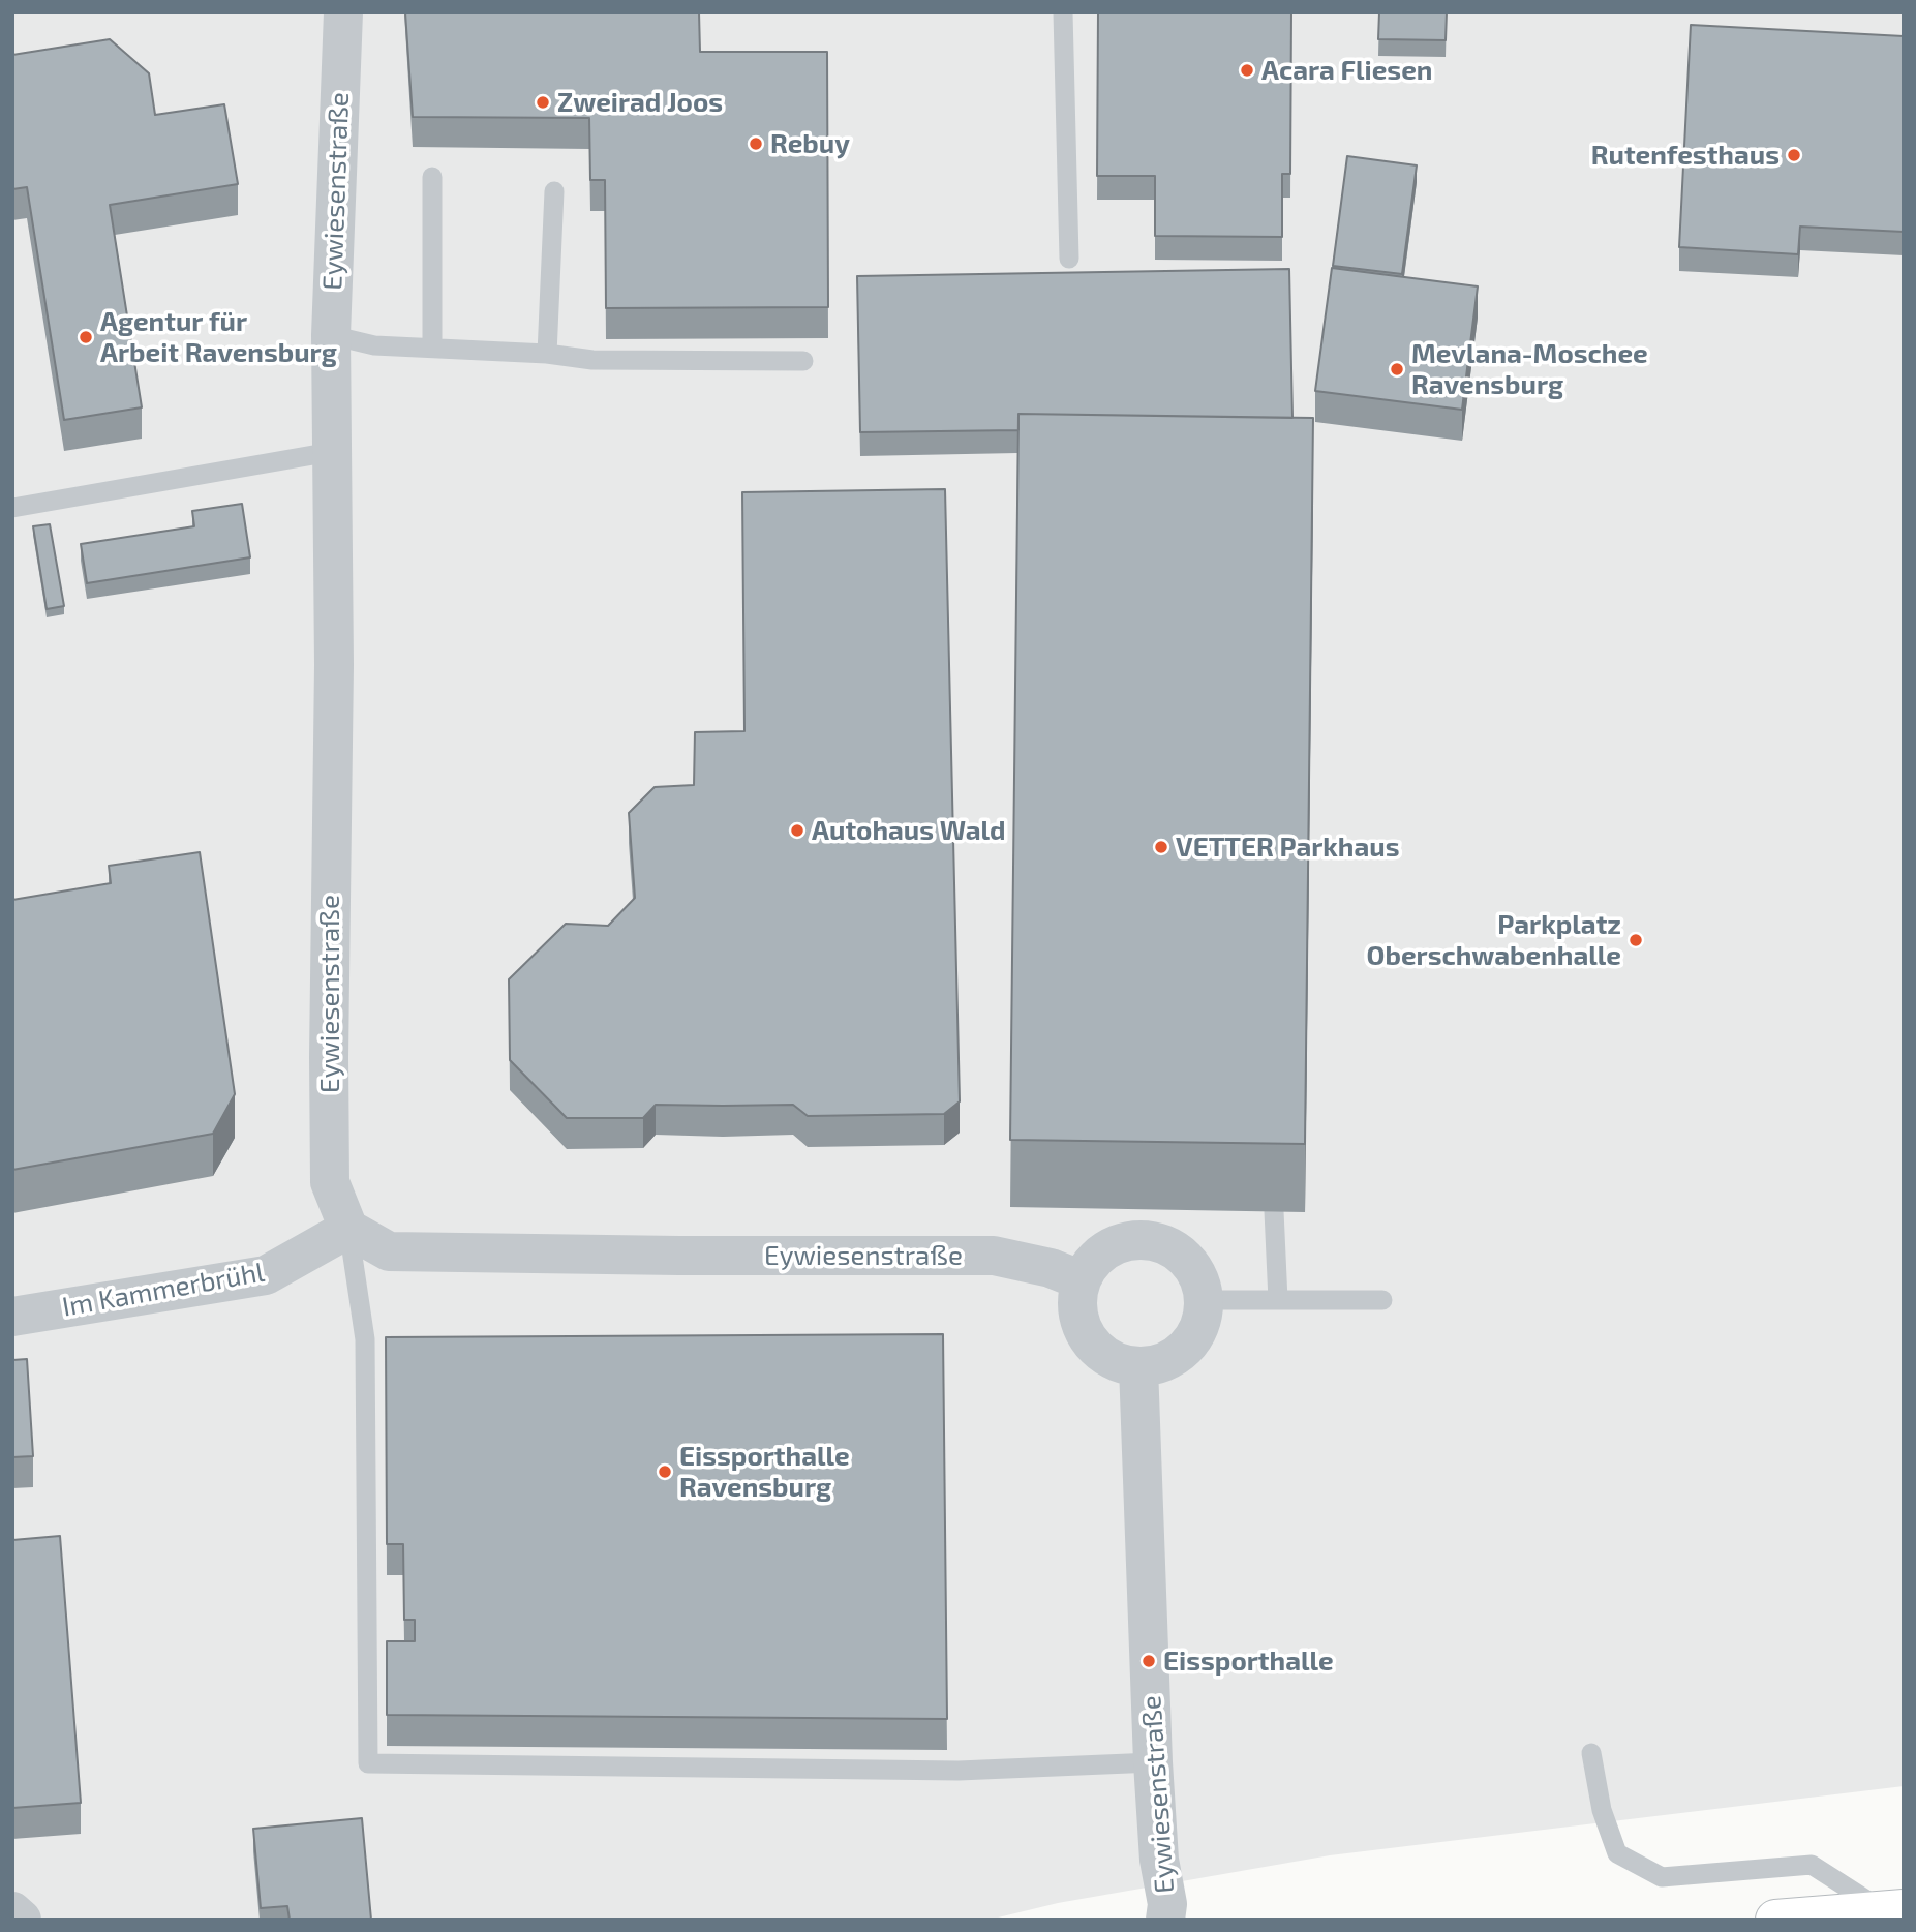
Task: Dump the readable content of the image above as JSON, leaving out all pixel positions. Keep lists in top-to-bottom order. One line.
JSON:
{"streets":{"street":["Eywiesenstraße","Im Kammerbrühl"]},"crossings":[["Eywiesenstraße","Im Kammerbrühl"]],"places":["Acara Fliesen","Zweirad Joos","Rebuy","Rutenfesthaus","Agentur für Arbeit Ravensburg","Mevlana-Moschee Ravensburg","Autohaus Wald","VETTER Parkhaus","Parkplatz Oberschwabenhalle","Eissporthalle Ravensburg","Eissporthalle"]}
